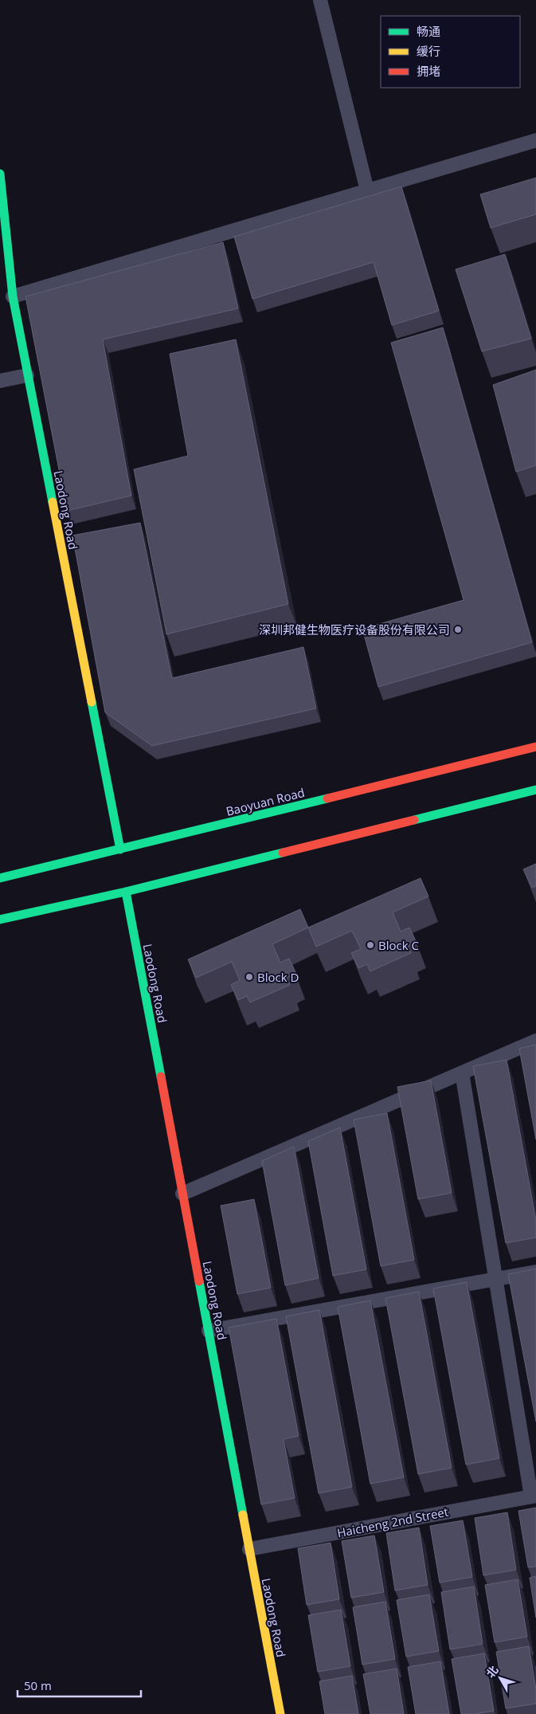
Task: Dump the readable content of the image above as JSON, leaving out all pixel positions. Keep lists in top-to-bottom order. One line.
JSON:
{"streets":{"street":["Laodong Road","Baoyuan Road","Haicheng 2nd Street"]},"crossings":[["Laodong Road","Baoyuan Road"],["Laodong Road","Haicheng 2nd Street"]],"places":["深圳邦健生物医疗设备股份有限公司","Block C","Block D"],"legend":["畅通","缓行","拥堵"],"scale_bar":"50 m","north":"top left"}
